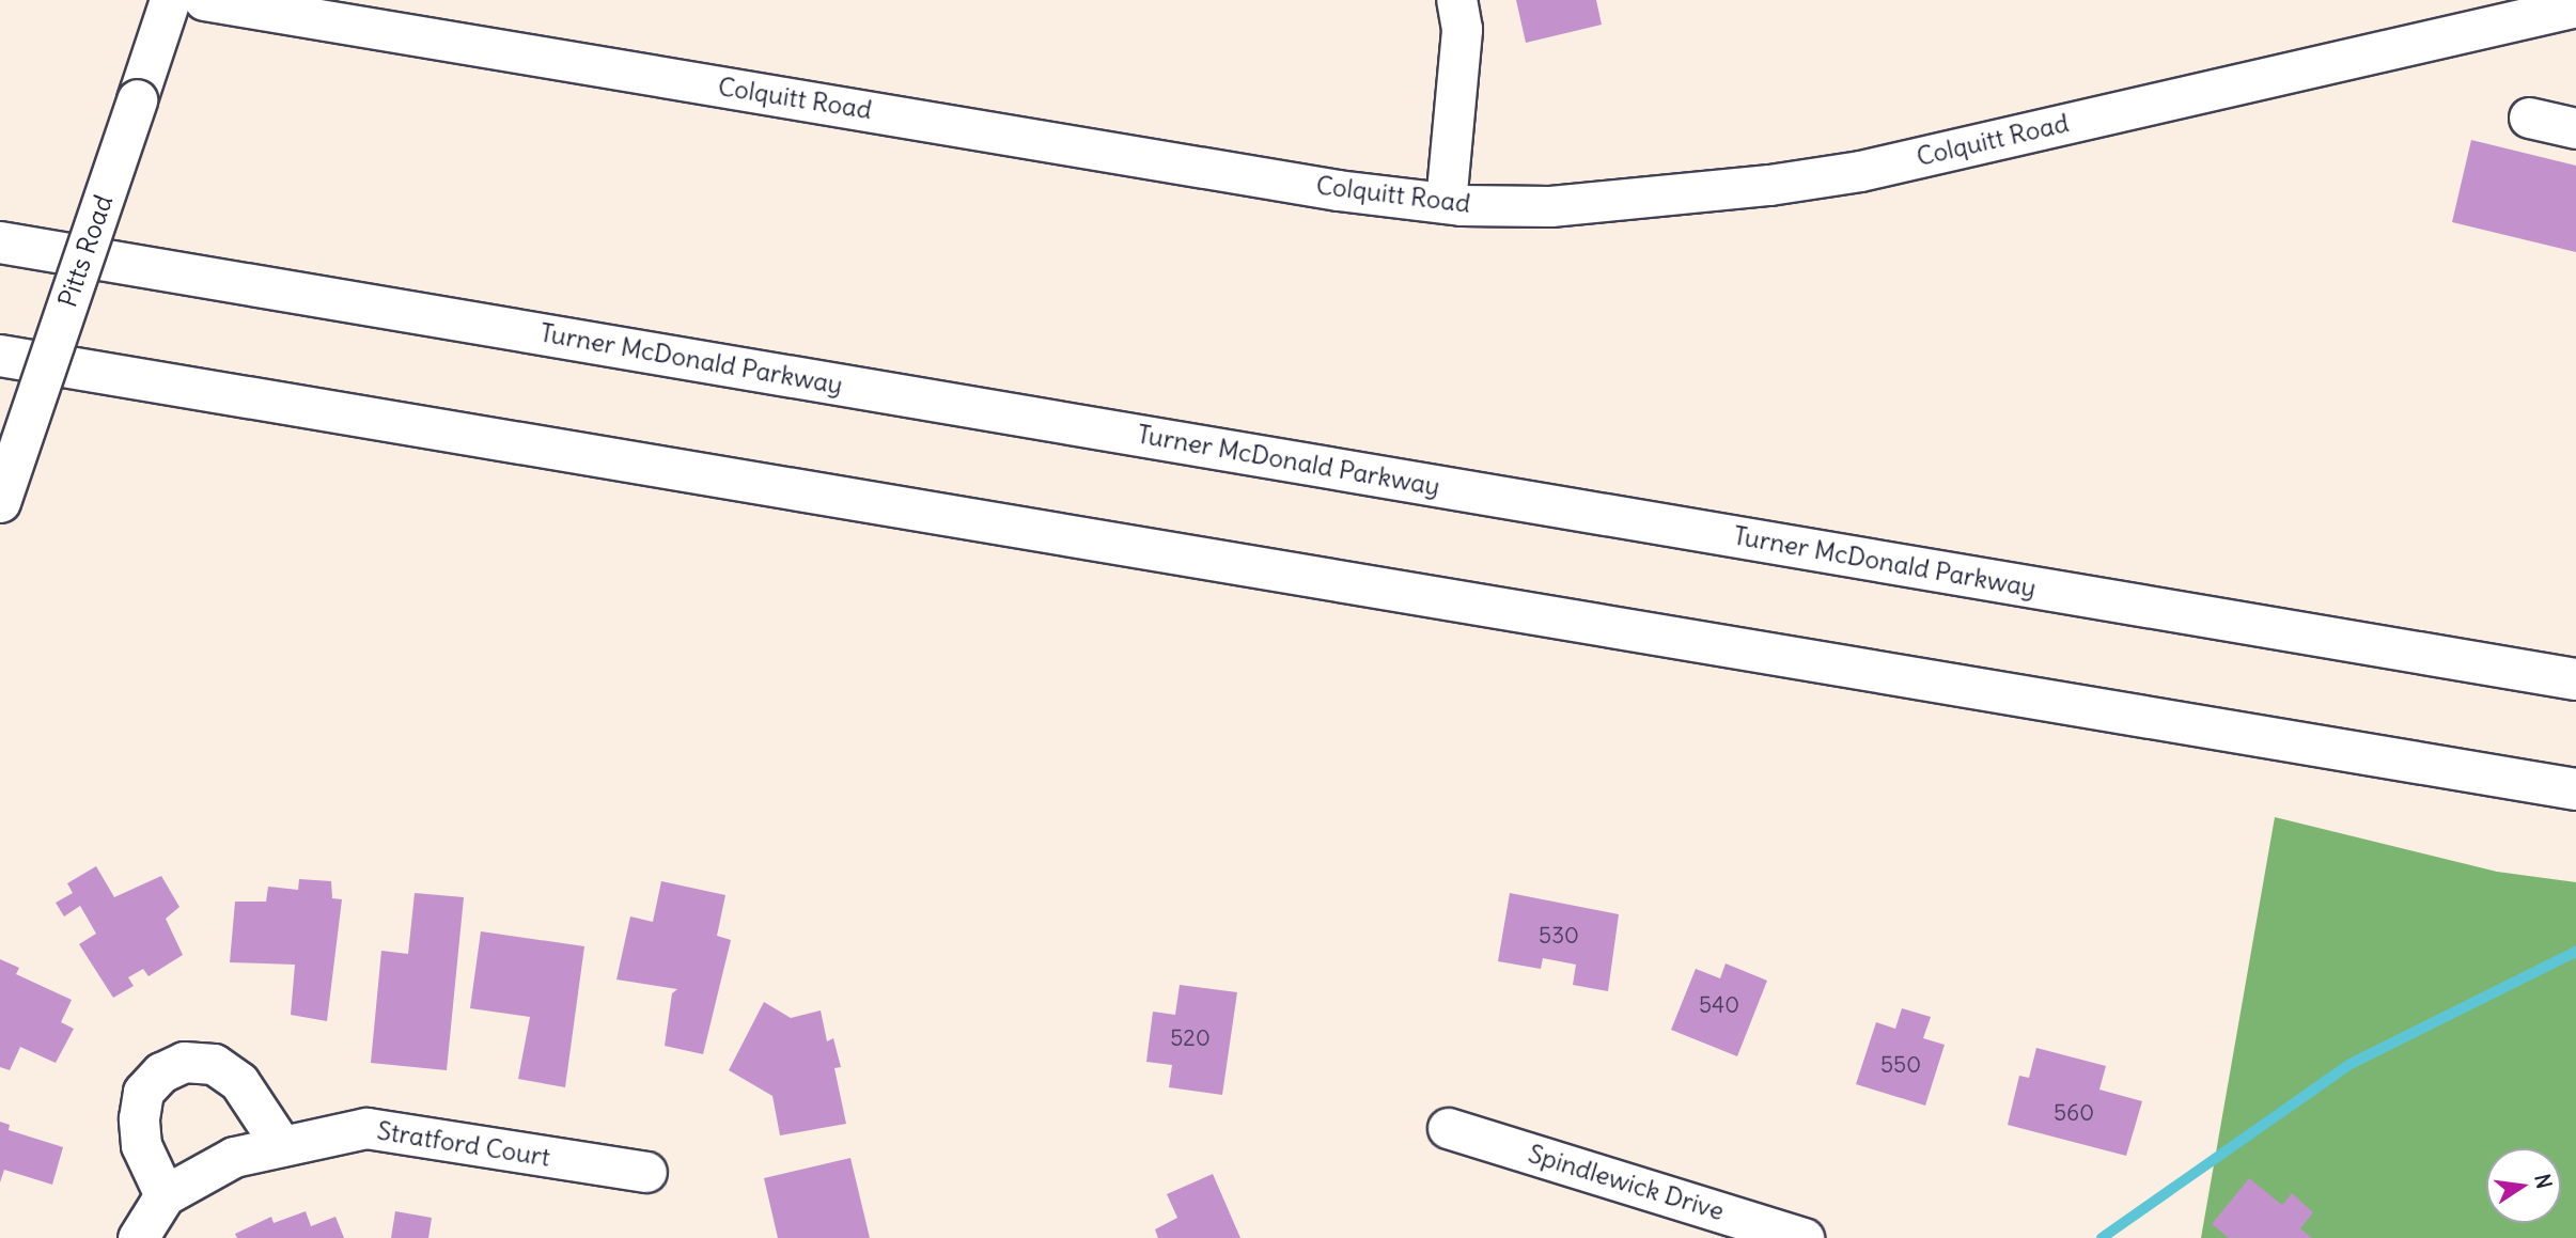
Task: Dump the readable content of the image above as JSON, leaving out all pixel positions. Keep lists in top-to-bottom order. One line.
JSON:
{"streets":{"highway":["Turner McDonald Parkway"],"street":["Colquitt Road","Pitts Road","Stratford Court","Spindlewick Drive"]},"house_numbers":["530","540","520","550","560"],"north":"right"}
